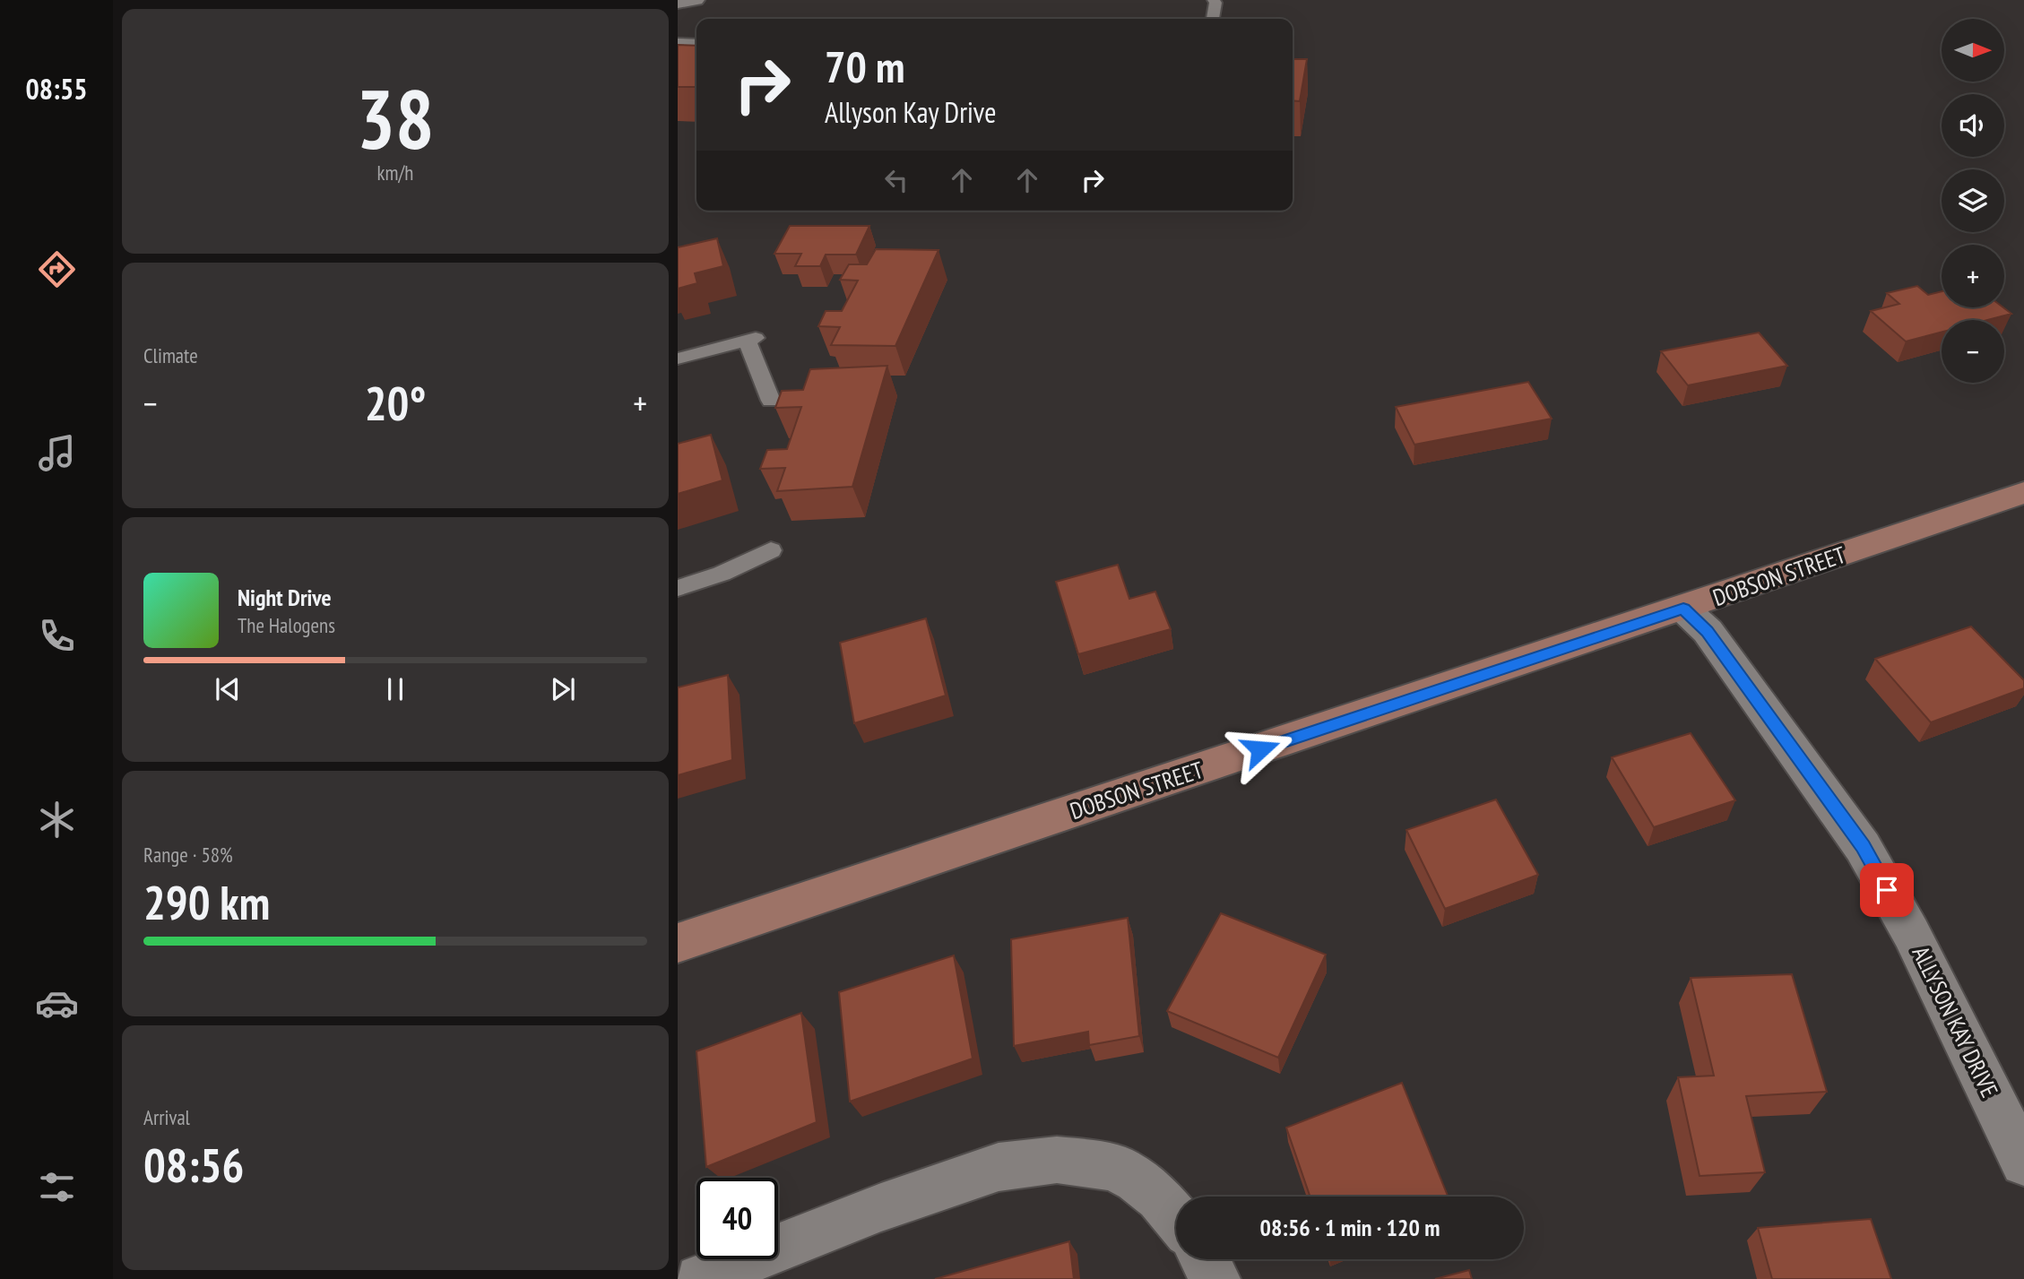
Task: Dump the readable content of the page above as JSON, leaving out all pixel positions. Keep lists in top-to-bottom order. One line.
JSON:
{"streets":{"street":["DOBSON STREET","ALLYSON KAY DRIVE"]},"crossings":[["DOBSON STREET","ALLYSON KAY DRIVE"]],"north":"right","page":{"tabs":"08:55","tile":[["38","km/h"],"Climate",["Range · 58%","290 km"],["Arrival","08:56"]],"map_buttons":["+","−"],"turn":["70 m","Allyson Kay Drive"],"heat":["−","20°","+"],"song":["Night Drive","The Halogens"],"limit":"40","trip":"08:56 · 1 min · 120 m"}}
